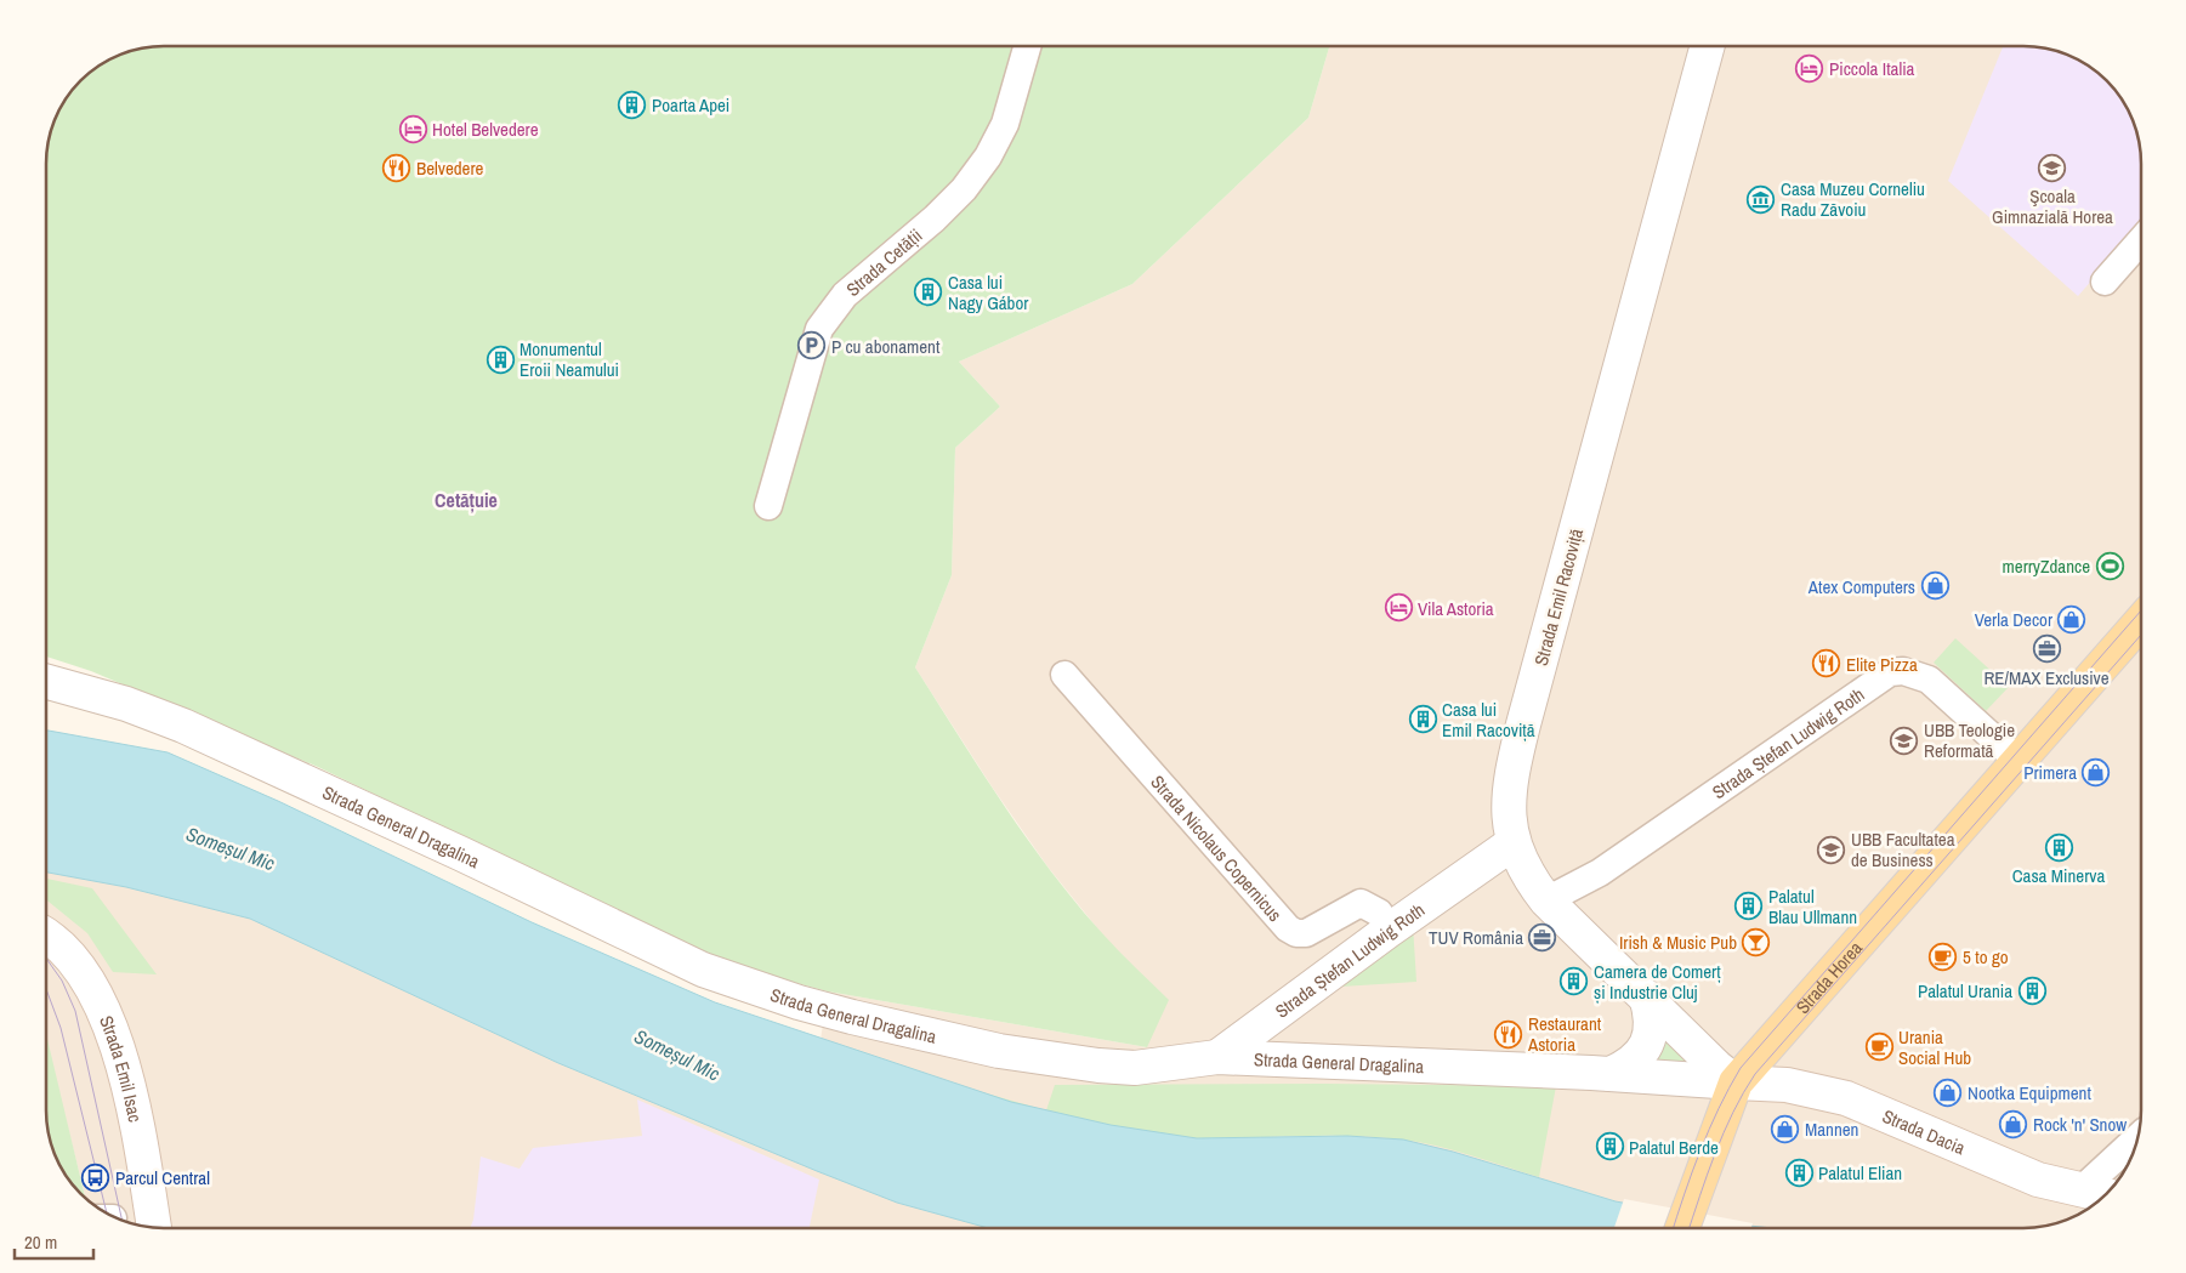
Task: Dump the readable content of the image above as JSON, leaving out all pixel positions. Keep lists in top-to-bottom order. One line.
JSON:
{"streets":{"main road":["Strada Horea"],"street":["Strada Cetății","Strada Emil Racoviță","Strada Ștefan Ludwig Roth","Strada General Dragalina","Strada Nicolaus Copernicus","Strada Emil Isac","Strada Dacia"]},"crossings":[["Strada Emil Racoviță","Strada Ștefan Ludwig Roth"],["Strada Emil Racoviță","Strada General Dragalina"],["Strada Emil Racoviță","Strada Horea"],["Strada Emil Racoviță","Strada Dacia"],["Strada Ștefan Ludwig Roth","Strada General Dragalina"],["Strada Ștefan Ludwig Roth","Strada Nicolaus Copernicus"],["Strada Ștefan Ludwig Roth","Strada Horea"],["Strada General Dragalina","Strada Horea"],["Strada General Dragalina","Strada Dacia"],["Strada Horea","Strada Dacia"]],"districts":["Cetățuie"],"water":["Someșul Mic"],"places":{"hotel":["Piccola Italia","Hotel Belvedere","Vila Astoria"],"building":["Poarta Apei","Casa lui Nagy Gábor","Monumentul Eroii Neamului","Casa lui Emil Racoviță","Casa Minerva","Palatul Blau Ullmann","Camera de Comerț și Industrie Cluj","Palatul Urania","Palatul Berde","Palatul Elian"],"restaurant":["Belvedere","Elite Pizza","Restaurant Astoria"],"school or university":["Şcoala Gimnazială Horea","UBB Teologie Reformată","UBB Facultatea de Business"],"museum":["Casa Muzeu Corneliu Radu Zăvoiu"],"parking":["P cu abonament"],"sports":["merryZdance"],"shop":["Atex Computers","Verla Decor","Primera","Nootka Equipment","Rock 'n' Snow","Mannen"],"office":["RE/MAX Exclusive","TUV România"],"bar":["Irish & Music Pub"],"cafe":["5 to go","Urania Social Hub"],"bus stop":["Parcul Central"]},"scale_bar":"20 m"}
